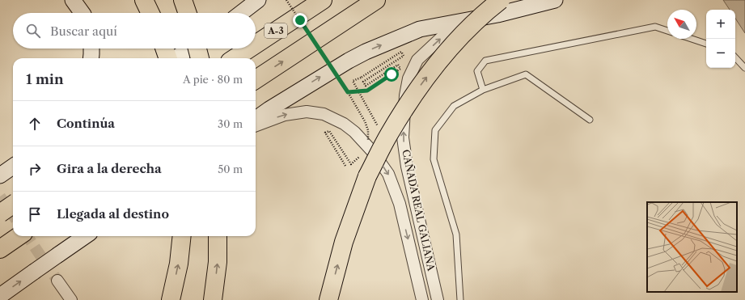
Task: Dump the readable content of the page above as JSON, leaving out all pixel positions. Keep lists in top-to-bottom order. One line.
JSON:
{"streets":{"highway":["A-3"],"street":["CAÑADA REAL GALIANA"]},"north":"top left","page":{"map_buttons":["+","−"],"search":"Buscar aquí","heading":["1 min","A pie · 80 m"],"list":[["Continúa","30 m"],["Gira a la derecha","50 m"],"Llegada al destino"]}}
